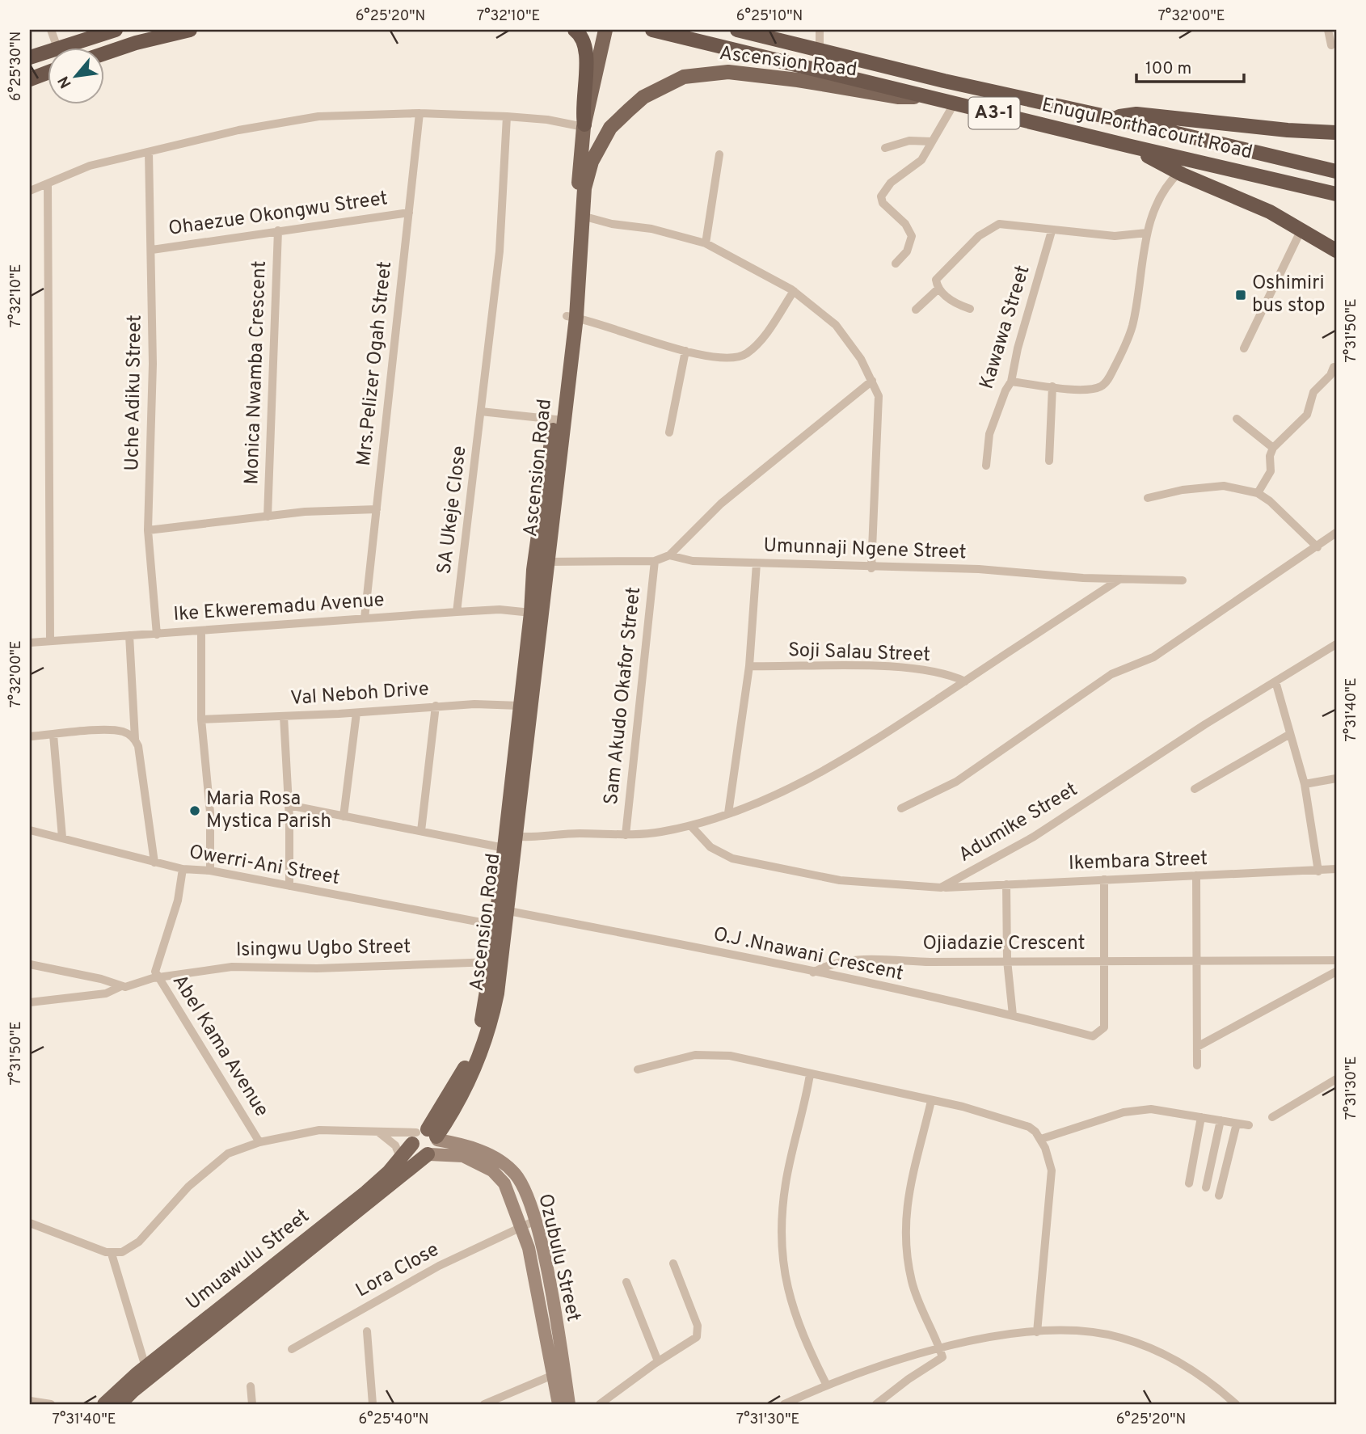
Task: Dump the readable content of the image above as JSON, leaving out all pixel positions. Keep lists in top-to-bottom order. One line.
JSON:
{"streets":{"highway":["A3-1","Enugu Porthacourt Road"],"main road":["Ascension Road","Ozubulu Street","Umuawulu Street"],"street":["Ohaezue Okongwu Street","Kawawa Street","Mrs.Pelizer Ogah Street","Monica Nwamba Crescent","Uche Adiku Street","SA Ukeje Close","Umunnaji Ngene Street","Ike Ekweremadu Avenue","Soji Salau Street","Val Neboh Drive","Sam Akudo Okafor Street","Adumike Street","Ikembara Street","Owerri-Ani Street","Ojiadazie Crescent","Isingwu Ugbo Street","O.J .Nnawani Crescent","Abel Kama Avenue","Lora Close"]},"crossings":[["Ascension Road","Enugu Porthacourt Road"],["Ascension Road","Ike Ekweremadu Avenue"],["Ascension Road","Val Neboh Drive"],["Ascension Road","Owerri-Ani Street"],["Ascension Road","Isingwu Ugbo Street"],["Ascension Road","O.J .Nnawani Crescent"],["Ascension Road","Ozubulu Street"],["Ascension Road","Umuawulu Street"],["Ohaezue Okongwu Street","Mrs.Pelizer Ogah Street"],["Ohaezue Okongwu Street","Monica Nwamba Crescent"],["Ohaezue Okongwu Street","Uche Adiku Street"],["Mrs.Pelizer Ogah Street","Ike Ekweremadu Avenue"],["Uche Adiku Street","Ike Ekweremadu Avenue"],["SA Ukeje Close","Ike Ekweremadu Avenue"],["Adumike Street","Ikembara Street"],["Owerri-Ani Street","Abel Kama Avenue"],["Ojiadazie Crescent","O.J .Nnawani Crescent"],["Isingwu Ugbo Street","Abel Kama Avenue"],["Abel Kama Avenue","Ozubulu Street"],["Ozubulu Street","Umuawulu Street"],["Ozubulu Street","Lora Close"]],"places":{"transit":["Oshimiri bus stop"],"other":["Maria Rosa Mystica Parish"]},"scale_bar":"100 m","north":"bottom left","coordinates":["6°25'20\"N","7°32'10\"E","6°25'10\"N","7°32'00\"E","6°25'30\"N","7°31'50\"E","7°31'40\"E","7°31'30\"E","6°25'40\"N"]}
